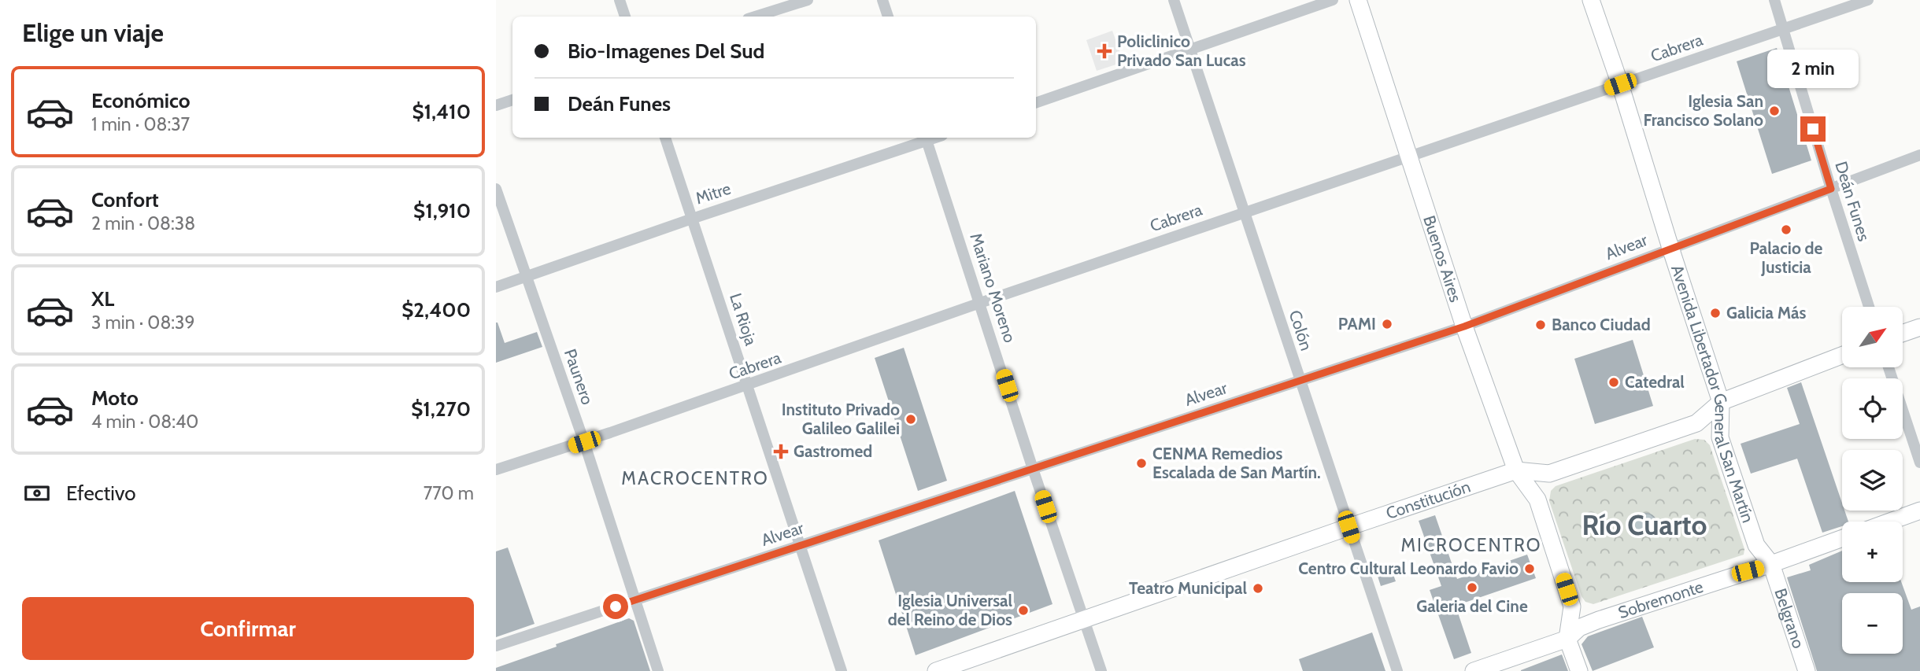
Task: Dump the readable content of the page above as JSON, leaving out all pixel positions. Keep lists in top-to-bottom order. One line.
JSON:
{"streets":{"main road":["Buenos Aires","Avenida Libertador General San Martín","Constitución","Sobremonte","Belgrano"],"street":["Cabrera","Mitre","Deán Funes","Alvear","Mariano Moreno","La Rioja","Colón","Paunero"]},"crossings":[["Cabrera","Deán Funes"],["Cabrera","Buenos Aires"],["Cabrera","Mariano Moreno"],["Cabrera","La Rioja"],["Cabrera","Colón"],["Cabrera","Paunero"],["Cabrera","Avenida Libertador General San Martín"],["Mitre","Mariano Moreno"],["Mitre","La Rioja"],["Mitre","Paunero"],["Deán Funes","Alvear"],["Alvear","Buenos Aires"],["Alvear","Mariano Moreno"],["Alvear","La Rioja"],["Alvear","Colón"],["Alvear","Paunero"],["Alvear","Avenida Libertador General San Martín"],["Buenos Aires","Constitución"],["Buenos Aires","Sobremonte"],["Mariano Moreno","Constitución"],["Colón","Constitución"],["Avenida Libertador General San Martín","Constitución"],["Avenida Libertador General San Martín","Sobremonte"],["Avenida Libertador General San Martín","Belgrano"],["Sobremonte","Belgrano"]],"districts":["MACROCENTRO","Río Cuarto","MICROCENTRO"],"places":{"health":["Policlinico Privado San Lucas","Gastromed"],"other":["Iglesia San Francisco Solano","Palacio de Justicia","Galicia Más","PAMI","Banco Ciudad","Catedral","Instituto Privado Galileo Galilei","CENMA Remedios Escalada de San Martín.","Centro Cultural Leonardo Favio","Galeria del Cine","Teatro Municipal","Iglesia Universal del Reino de Dios"]},"north":"top right","page":{"heading":"Elige un viaje","banner":["Bio-Imagenes Del Sud","Deán Funes"],"bubble":"2 min","list":[{"name":"Económico","note":"1 min · 08:37","value":"$1,410"},{"name":"Confort","note":"2 min · 08:38","value":"$1,910"},{"name":"XL","note":"3 min · 08:39","value":"$2,400"},{"name":"Moto","note":"4 min · 08:40","value":"$1,270"}],"map_buttons":["+","−"],"pay":["Efectivo","770 m"],"buttons":"Confirmar"}}
